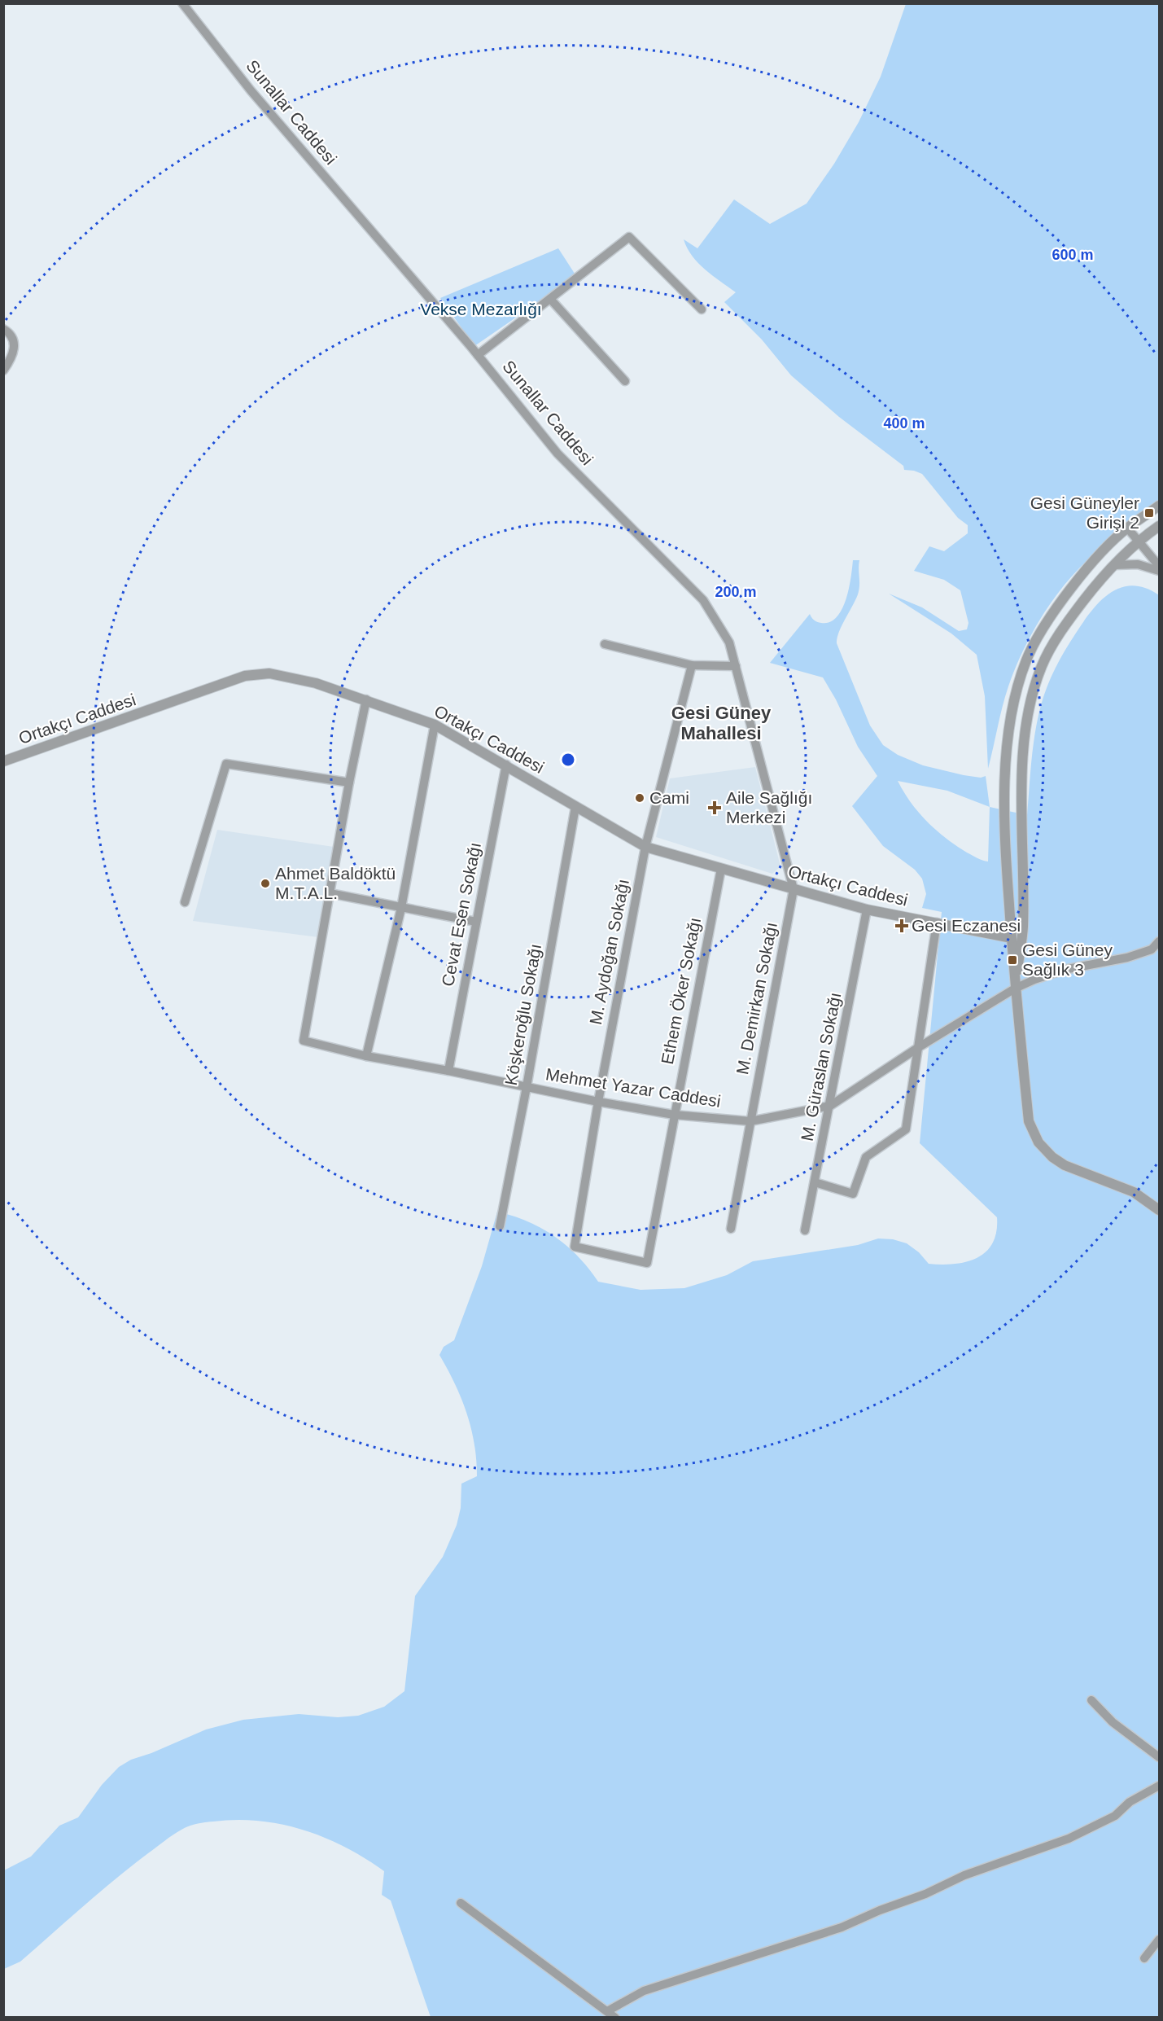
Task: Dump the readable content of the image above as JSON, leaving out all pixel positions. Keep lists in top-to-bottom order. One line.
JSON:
{"streets":{"street":["Sunallar Caddesi","Ortakçı Caddesi","Cevat Esen Sokağı","M. Aydoğan Sokağı","Ethem Öker Sokağı","M. Demirkan Sokağı","Köşkeroğlu Sokağı","M. Güraslan Sokağı","Mehmet Yazar Caddesi"]},"crossings":[["Sunallar Caddesi","Ortakçı Caddesi"],["Sunallar Caddesi","M. Demirkan Sokağı"],["Ortakçı Caddesi","Cevat Esen Sokağı"],["Ortakçı Caddesi","M. Aydoğan Sokağı"],["Ortakçı Caddesi","Ethem Öker Sokağı"],["Ortakçı Caddesi","M. Demirkan Sokağı"],["Ortakçı Caddesi","Köşkeroğlu Sokağı"],["Ortakçı Caddesi","M. Güraslan Sokağı"],["Cevat Esen Sokağı","Mehmet Yazar Caddesi"],["M. Aydoğan Sokağı","Ethem Öker Sokağı"],["M. Aydoğan Sokağı","Mehmet Yazar Caddesi"],["Ethem Öker Sokağı","Mehmet Yazar Caddesi"],["M. Demirkan Sokağı","Mehmet Yazar Caddesi"],["Köşkeroğlu Sokağı","Mehmet Yazar Caddesi"],["M. Güraslan Sokağı","Mehmet Yazar Caddesi"]],"districts":["Gesi Güney Mahallesi"],"parks":["Vekse Mezarlığı"],"places":{"transit":["Gesi Güneyler Girişi 2","Gesi Güney Sağlık 3"],"other":["Cami","Ahmet Baldöktü M.T.A.L."],"health":["Aile Sağlığı Merkezi","Gesi Eczanesi"]},"rings":["600 m","400 m","200 m"]}
